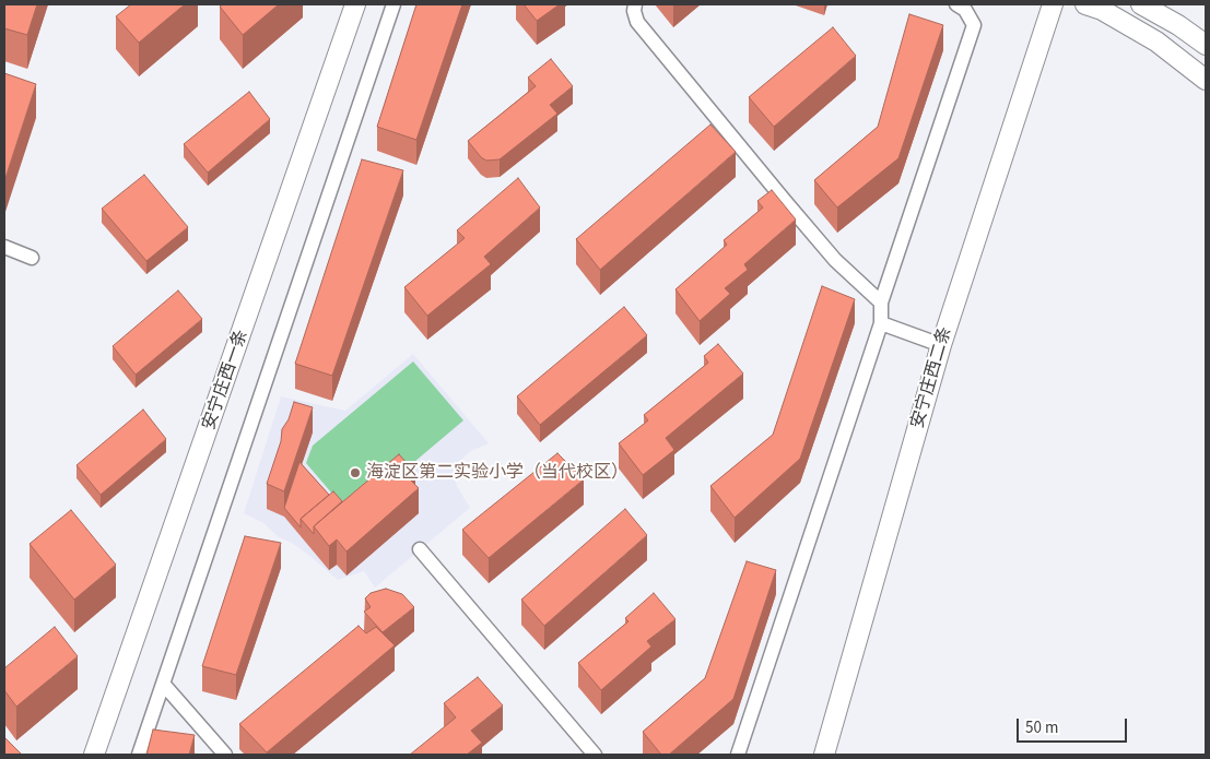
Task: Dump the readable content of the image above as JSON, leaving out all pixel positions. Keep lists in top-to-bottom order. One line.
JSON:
{"streets":{"street":["安宁庄西二条","安宁庄西一条"]},"places":["海淀区第二实验小学（当代校区）"],"scale_bar":"50 m"}
